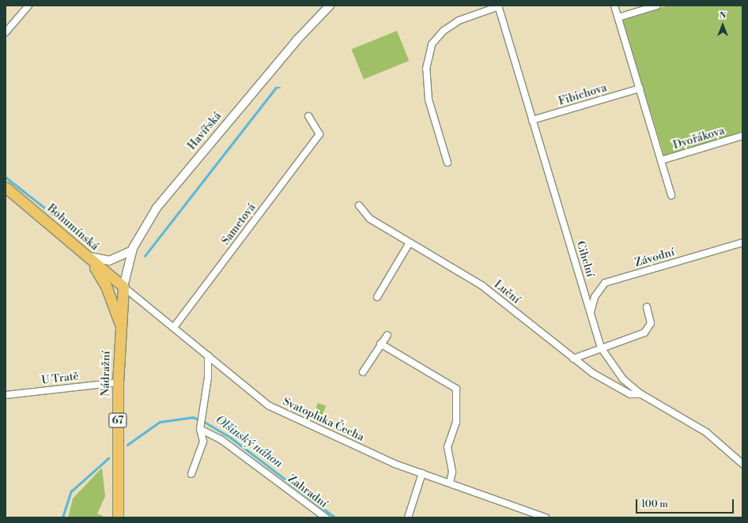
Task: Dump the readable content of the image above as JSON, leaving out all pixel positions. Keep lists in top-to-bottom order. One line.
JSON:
{"streets":{"main road":["Bohumínská","Nádražní","67"],"street":["Fibichova","Havířská","Dvořákova","Sametová","Závodní","Cihelní","Luční","U Tratě","Svatopluka Čecha","Zahradní"]},"crossings":[["Fibichova","Cihelní"],["Havířská","Bohumínská"],["Havířská","Nádražní"],["Havířská","Svatopluka Čecha"],["Sametová","Svatopluka Čecha"],["Bohumínská","Nádražní"],["Bohumínská","Svatopluka Čecha"],["Závodní","Cihelní"],["Cihelní","Luční"],["Nádražní","U Tratě"],["Nádražní","Svatopluka Čecha"]],"water":["Olšinský náhon"],"scale_bar":"100 m","north":"top"}
